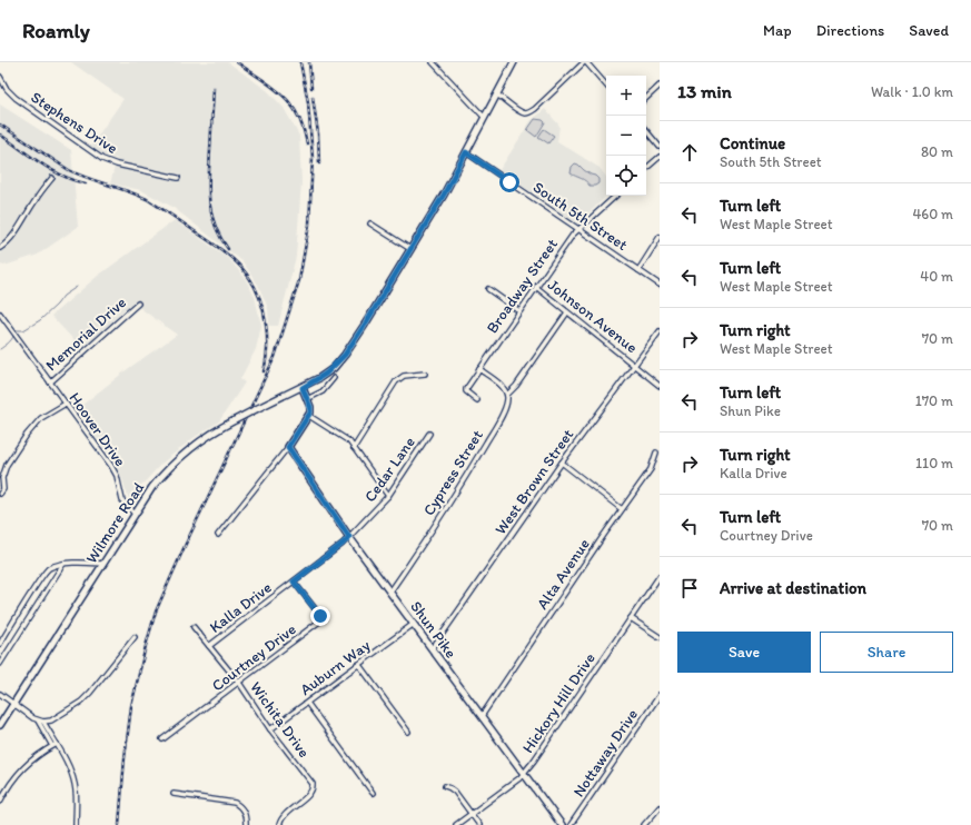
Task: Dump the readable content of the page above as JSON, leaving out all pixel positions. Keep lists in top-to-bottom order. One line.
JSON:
{"streets":{"main road":["Wilmore Road","Shun Pike"],"street":["Stephens Drive","South 5th Street","Broadway Street","Johnson Avenue","Memorial Drive","Hoover Drive","Cedar Lane","Cypress Street","West Brown Street","Alta Avenue","Kalla Drive","Courtney Drive","Auburn Way","Hickory Hill Drive","Wichita Drive","Nottaway Drive"]},"crossings":[["South 5th Street","Broadway Street"],["South 5th Street","Wilmore Road"],["Broadway Street","Johnson Avenue"],["Johnson Avenue","West Brown Street"],["Memorial Drive","Hoover Drive"],["Hoover Drive","Wilmore Road"],["Cedar Lane","Kalla Drive"],["Cedar Lane","Shun Pike"],["Cypress Street","Shun Pike"],["West Brown Street","Shun Pike"],["Alta Avenue","Shun Pike"],["Kalla Drive","Shun Pike"],["Kalla Drive","Courtney Drive"],["Kalla Drive","Wichita Drive"],["Shun Pike","Auburn Way"],["Shun Pike","Hickory Hill Drive"],["Courtney Drive","Wichita Drive"],["Auburn Way","Wichita Drive"]],"page":{"header":"Roamly","nav":["Map","Directions","Saved"],"heading":["13 min","Walk · 1.0 km"],"map_buttons":["+","−"],"list":[["Continue","South 5th Street","80 m"],["Turn left","West Maple Street","460 m"],["Turn left","West Maple Street","40 m"],["Turn right","West Maple Street","70 m"],["Turn left","Shun Pike","170 m"],["Turn right","Kalla Drive","110 m"],["Turn left","Courtney Drive","70 m"],"Arrive at destination"],"buttons":["Save","Share"]}}
